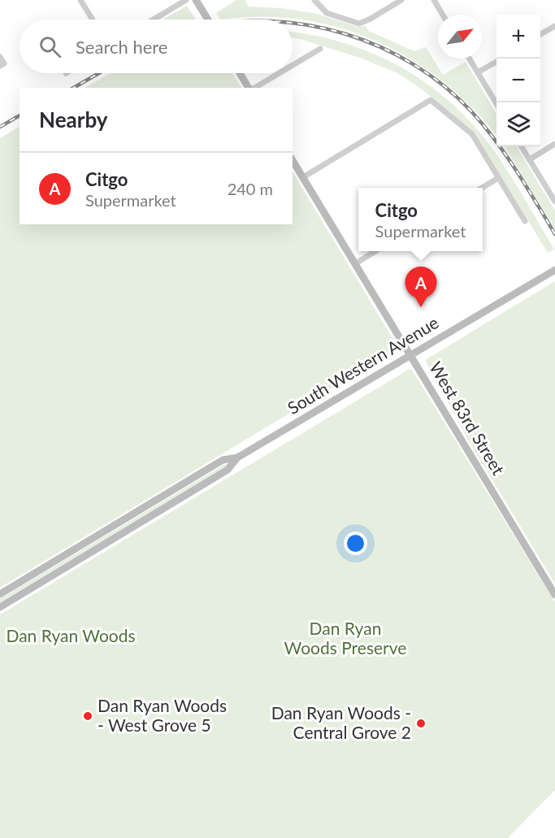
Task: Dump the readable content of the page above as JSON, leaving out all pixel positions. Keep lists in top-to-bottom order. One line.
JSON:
{"streets":{"main road":["South Western Avenue","West 83rd Street"]},"crossings":[["South Western Avenue","West 83rd Street"]],"parks":["Dan Ryan Woods Preserve","Dan Ryan Woods"],"places":["Dan Ryan Woods - West Grove 5","Dan Ryan Woods - Central Grove 2"],"north":"top right","page":{"map_buttons":["+","−"],"search":"Search here","heading":"Nearby","list":[{"mark":"A","name":"Citgo","note":"Supermarket","value":"240 m"}],"popup":["Citgo","Supermarket"],"pins":"A"}}
